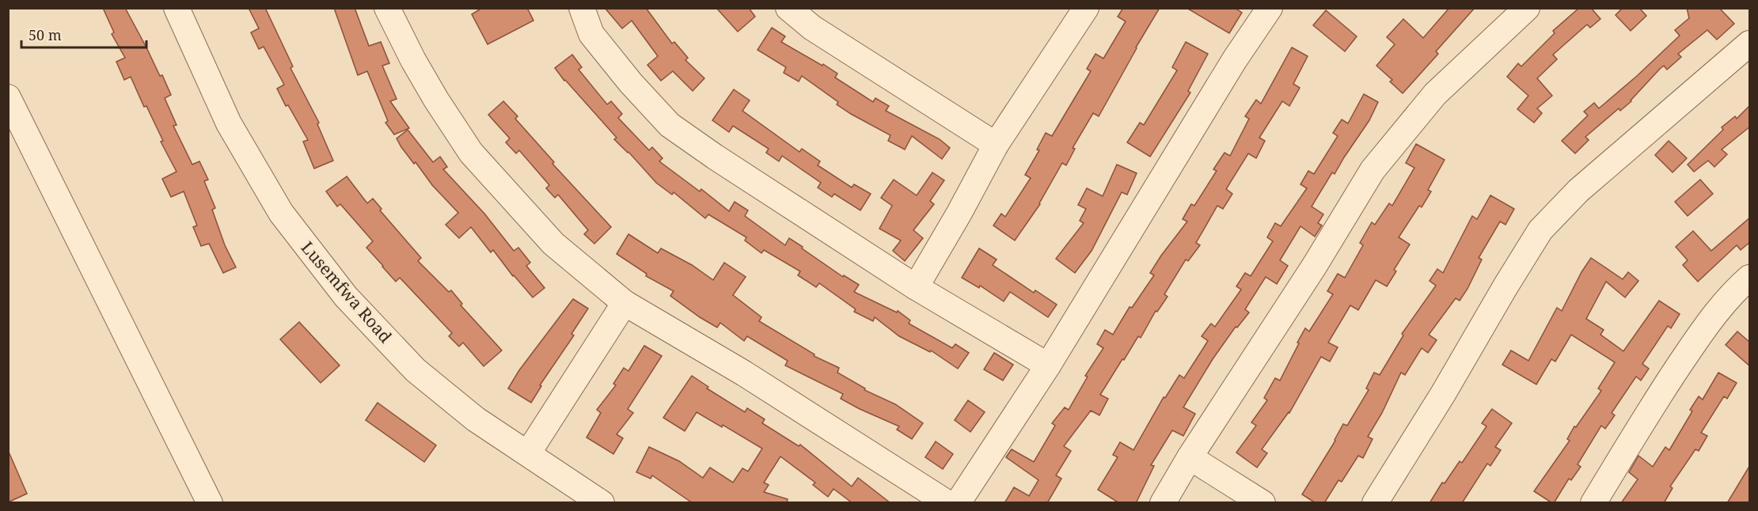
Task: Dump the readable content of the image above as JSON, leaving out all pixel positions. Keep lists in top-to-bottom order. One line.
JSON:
{"streets":{"street":["Lusemfwa Road"]},"scale_bar":"50 m"}
